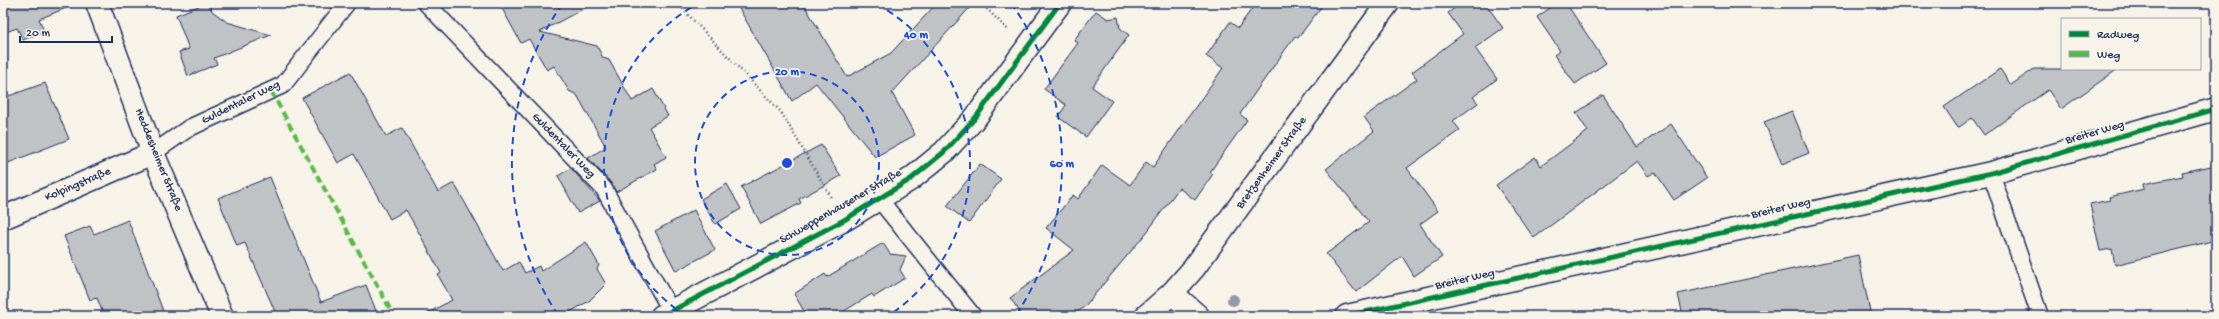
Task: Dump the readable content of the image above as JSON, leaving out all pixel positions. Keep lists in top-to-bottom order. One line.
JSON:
{"streets":{"street":["Breiter Weg","Heddesheimer Straße","Bretzenheimer Straße","Kolpingstraße","Schweppenhausener Straße"],"lane":["Guldentaler Weg"]},"crossings":[["Guldentaler Weg","Heddesheimer Straße"],["Guldentaler Weg","Kolpingstraße"],["Guldentaler Weg","Schweppenhausener Straße"],["Heddesheimer Straße","Kolpingstraße"]],"legend":["Radweg","Weg"],"scale_bar":"20 m","rings":["40 m","20 m","60 m"]}
